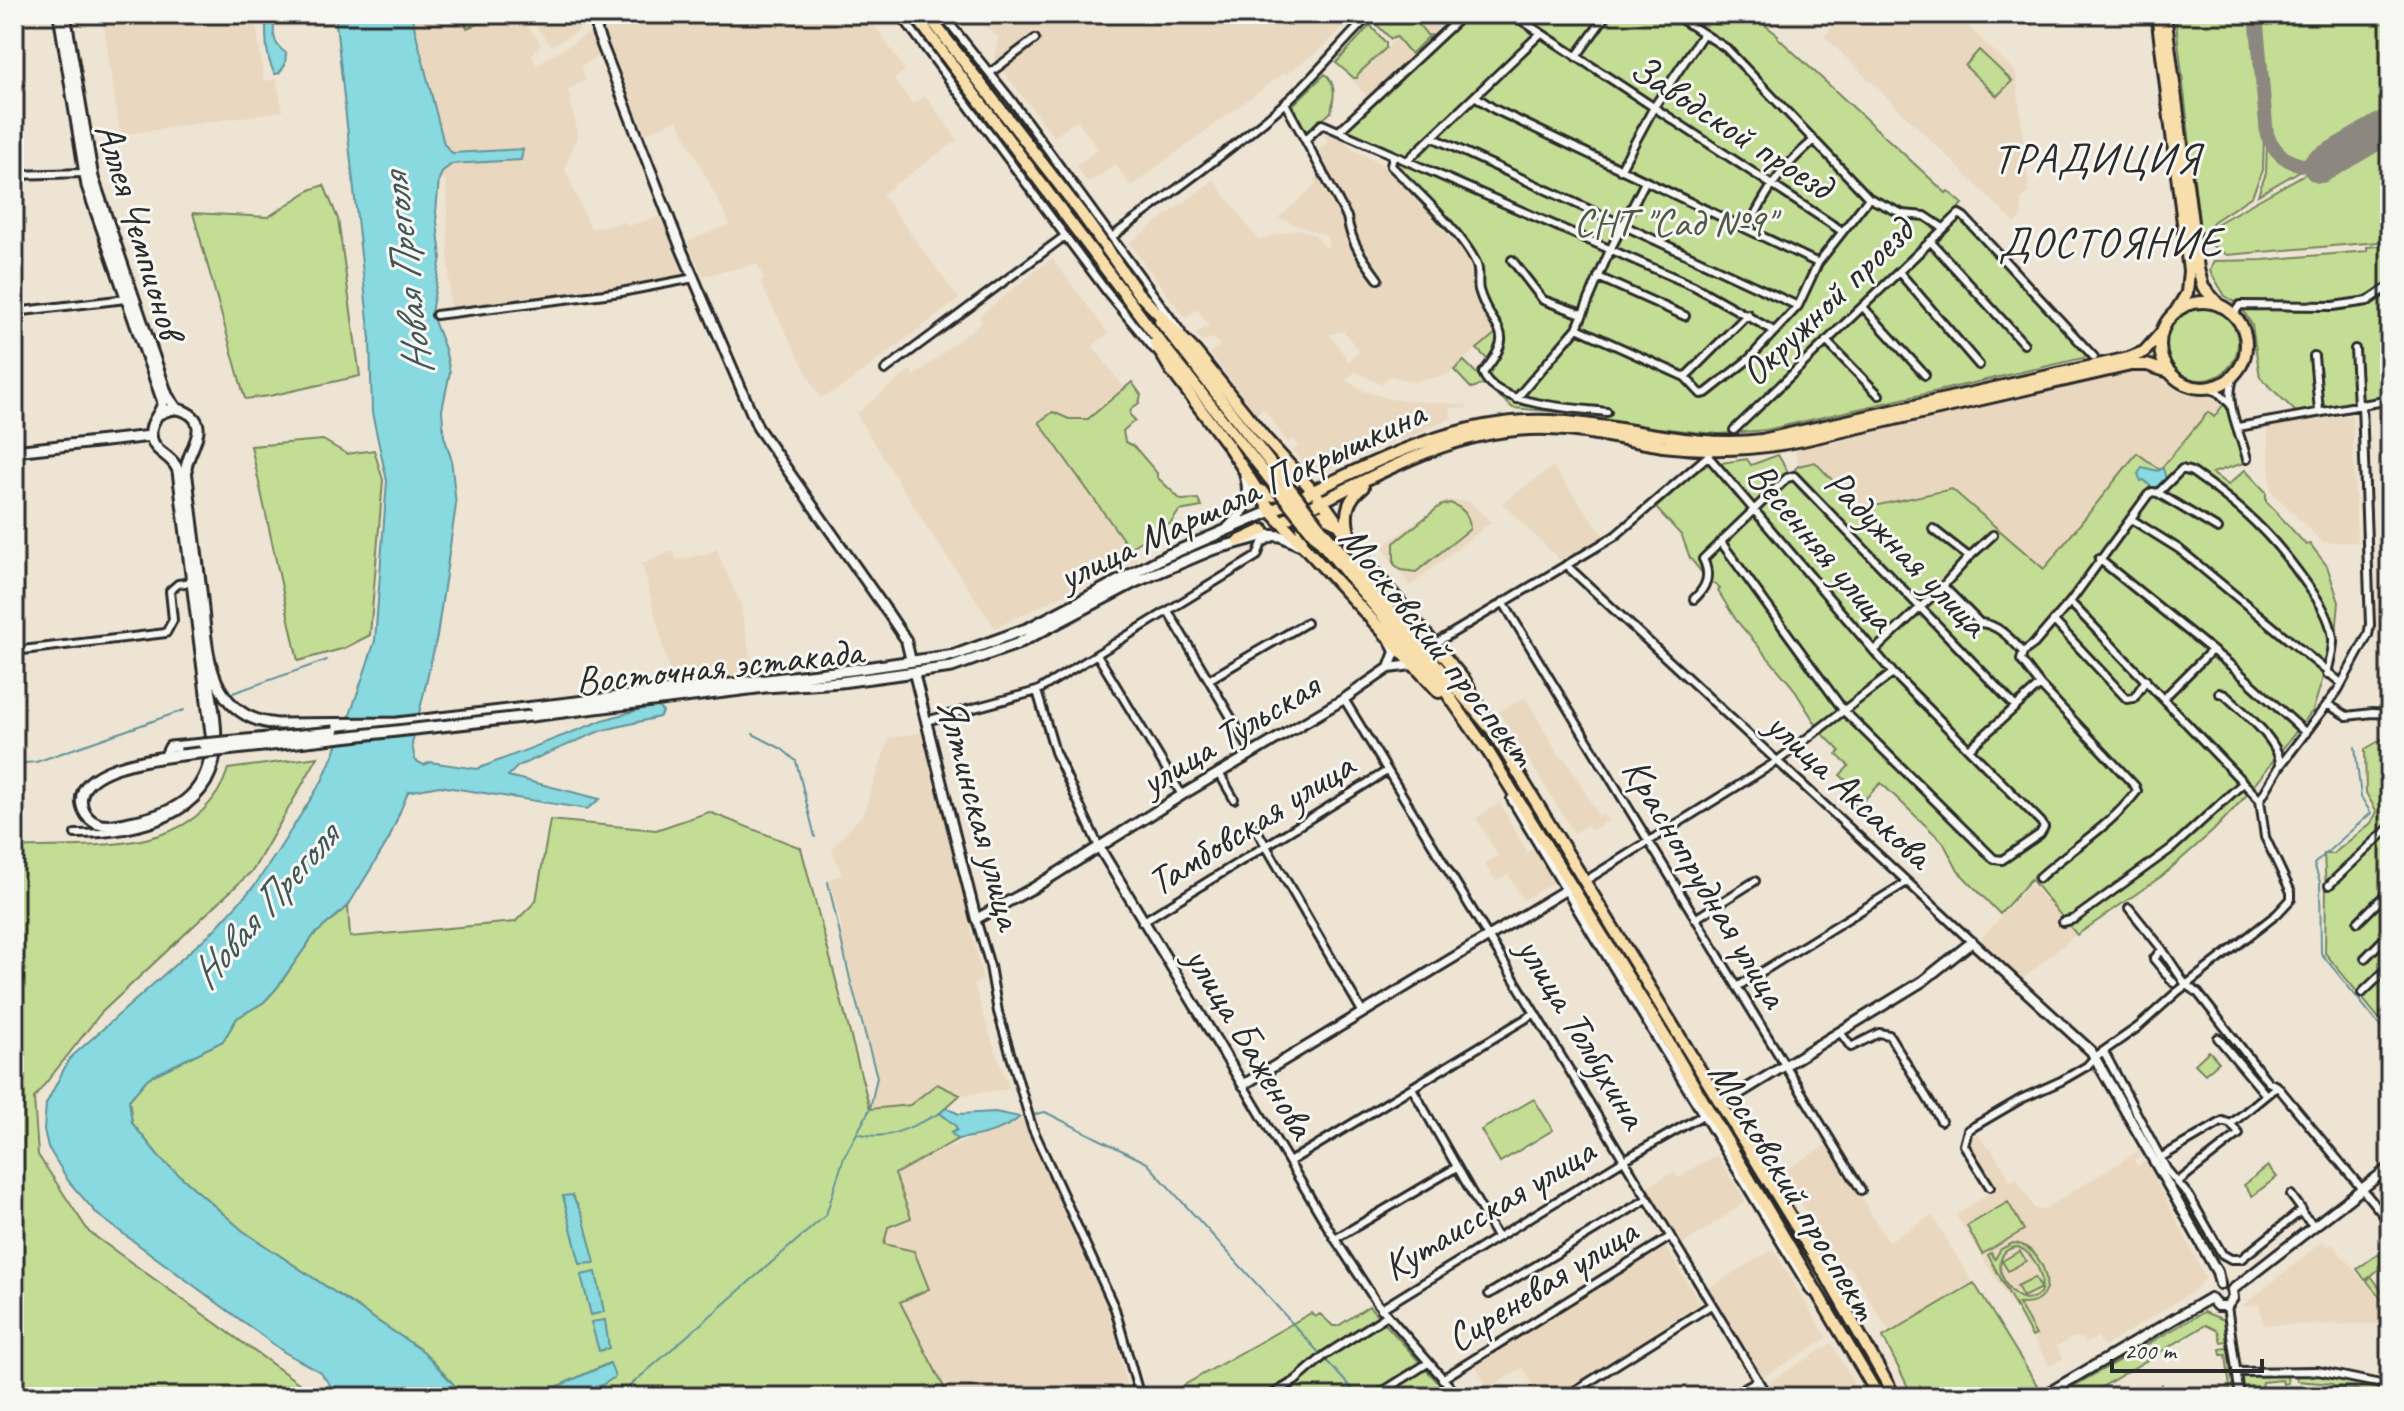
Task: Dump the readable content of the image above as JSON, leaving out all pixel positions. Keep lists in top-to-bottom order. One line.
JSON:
{"streets":{"main road":["Аллея Чемпионов","улица Маршала Покрышкина","Московский проспект","Восточная эстакада","Ялтинская улица"],"street":["Заводской проезд","Окружной проезд","Весенняя улица","Радужная улица","улица Тульская","улица Аксакова","Тамбовская улица","Краснопрудная улица","улица Толбухина","улица Баженова","Кутаисская улица","Сиреневая улица"]},"crossings":[["улица Маршала Покрышкина","Весенняя улица"],["улица Маршала Покрышкина","Восточная эстакада"],["улица Маршала Покрышкина","Ялтинская улица"],["Весенняя улица","Радужная улица"],["Московский проспект","Кутаисская улица"],["Восточная эстакада","Ялтинская улица"],["улица Тульская","Ялтинская улица"],["улица Тульская","улица Толбухина"],["улица Тульская","улица Баженова"],["Тамбовская улица","улица Толбухина"],["Тамбовская улица","улица Баженова"],["улица Толбухина","Кутаисская улица"],["улица Толбухина","Сиреневая улица"],["улица Баженова","Кутаисская улица"],["улица Баженова","Сиреневая улица"]],"districts":["ТРАДИЦИЯ","ДОСТОЯНИЕ"],"water":["Новая Преголя"],"parks":["СНТ \"Сад №9\""],"scale_bar":"200 m"}
